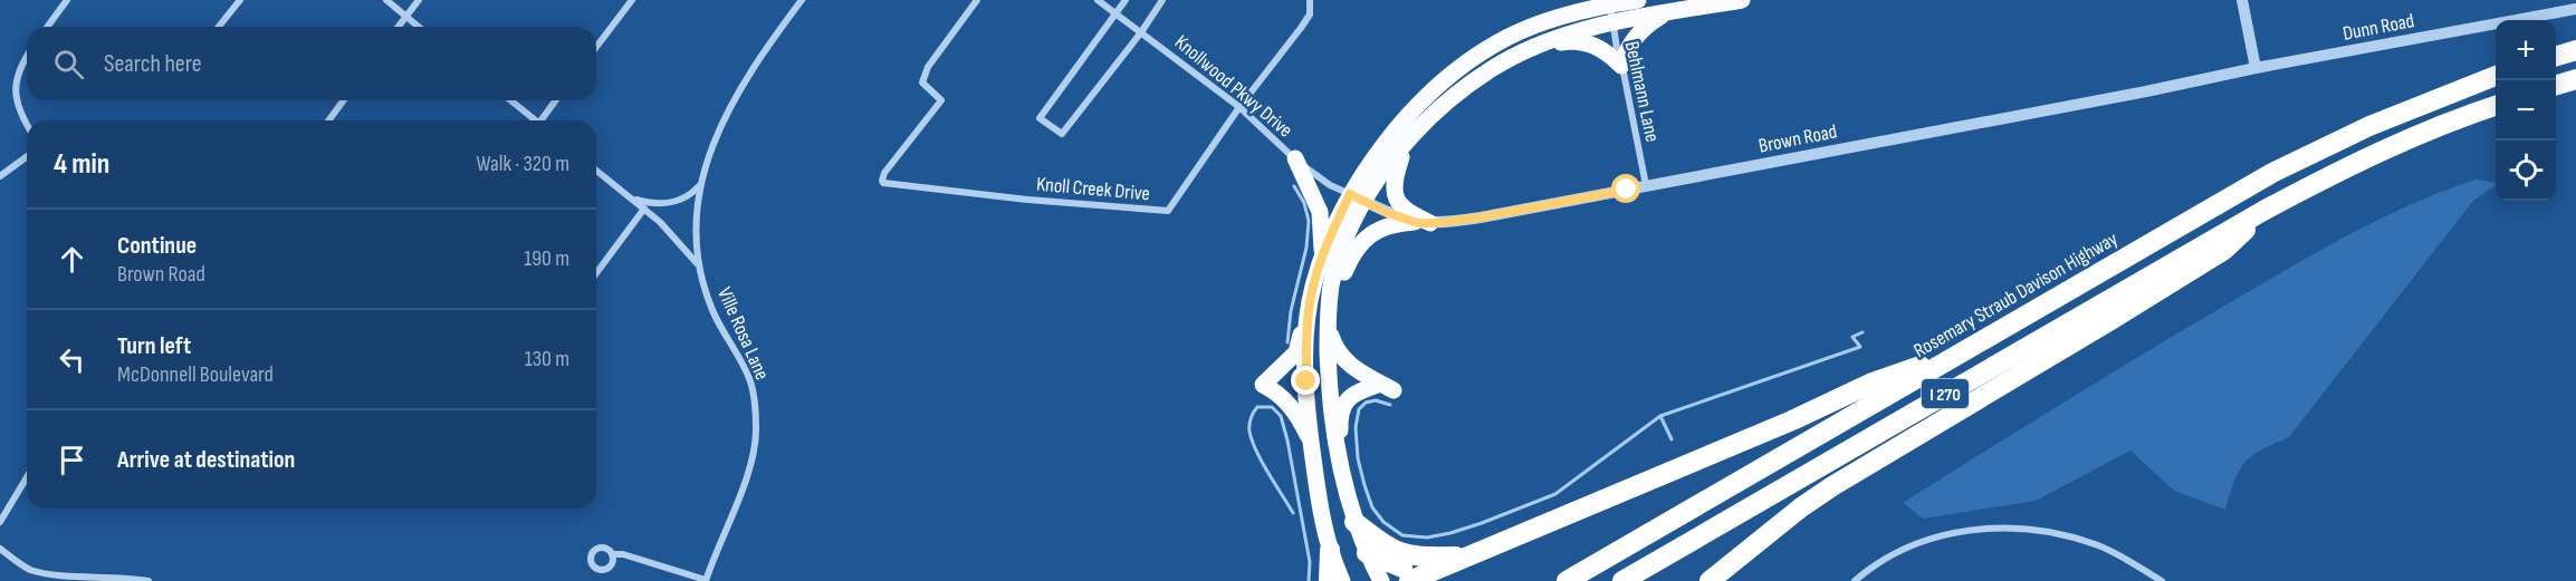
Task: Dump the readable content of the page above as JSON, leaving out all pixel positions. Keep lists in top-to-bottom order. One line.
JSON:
{"streets":{"highway":["Rosemary Straub Davison Highway","I 270"],"street":["Dunn Road","Knollwood Pkwy Drive","Behlmann Lane","Brown Road","Knoll Creek Drive","Ville Rosa Lane"]},"crossings":[["Dunn Road","Brown Road"],["Knollwood Pkwy Drive","Brown Road"],["Knollwood Pkwy Drive","Knoll Creek Drive"],["Behlmann Lane","Brown Road"]],"page":{"map_buttons":["+","−"],"search":"Search here","heading":["4 min","Walk · 320 m"],"list":[["Continue","Brown Road","190 m"],["Turn left","McDonnell Boulevard","130 m"],"Arrive at destination"]}}
